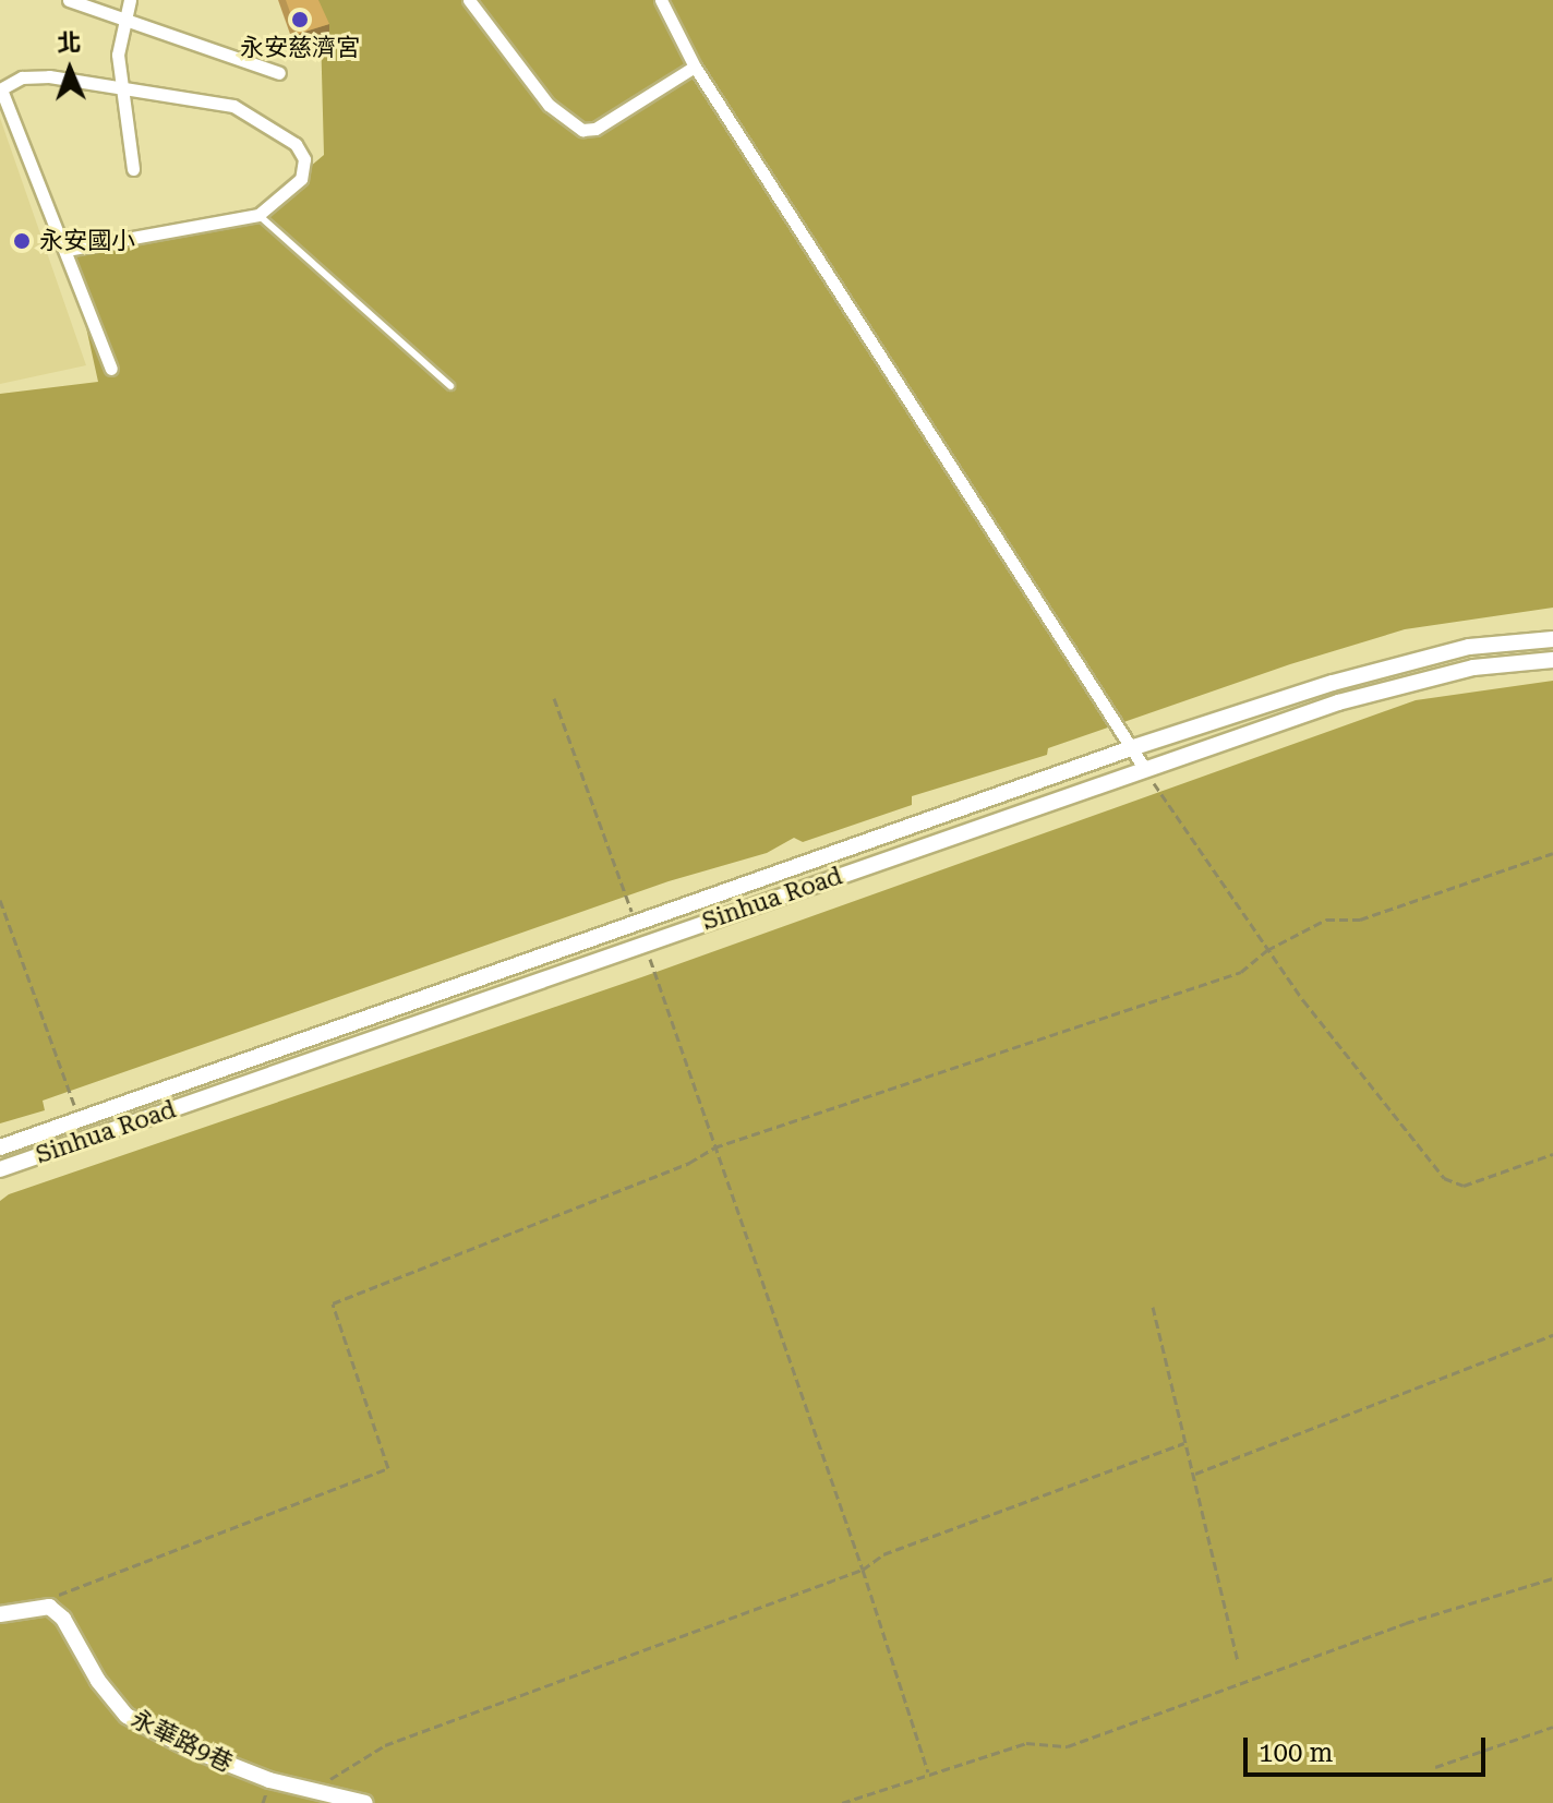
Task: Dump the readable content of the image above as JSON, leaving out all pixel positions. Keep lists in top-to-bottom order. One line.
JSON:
{"streets":{"street":["Sinhua Road","永華路9巷"]},"places":["永安慈濟宮","永安國小"],"scale_bar":"100 m","north":"top"}
